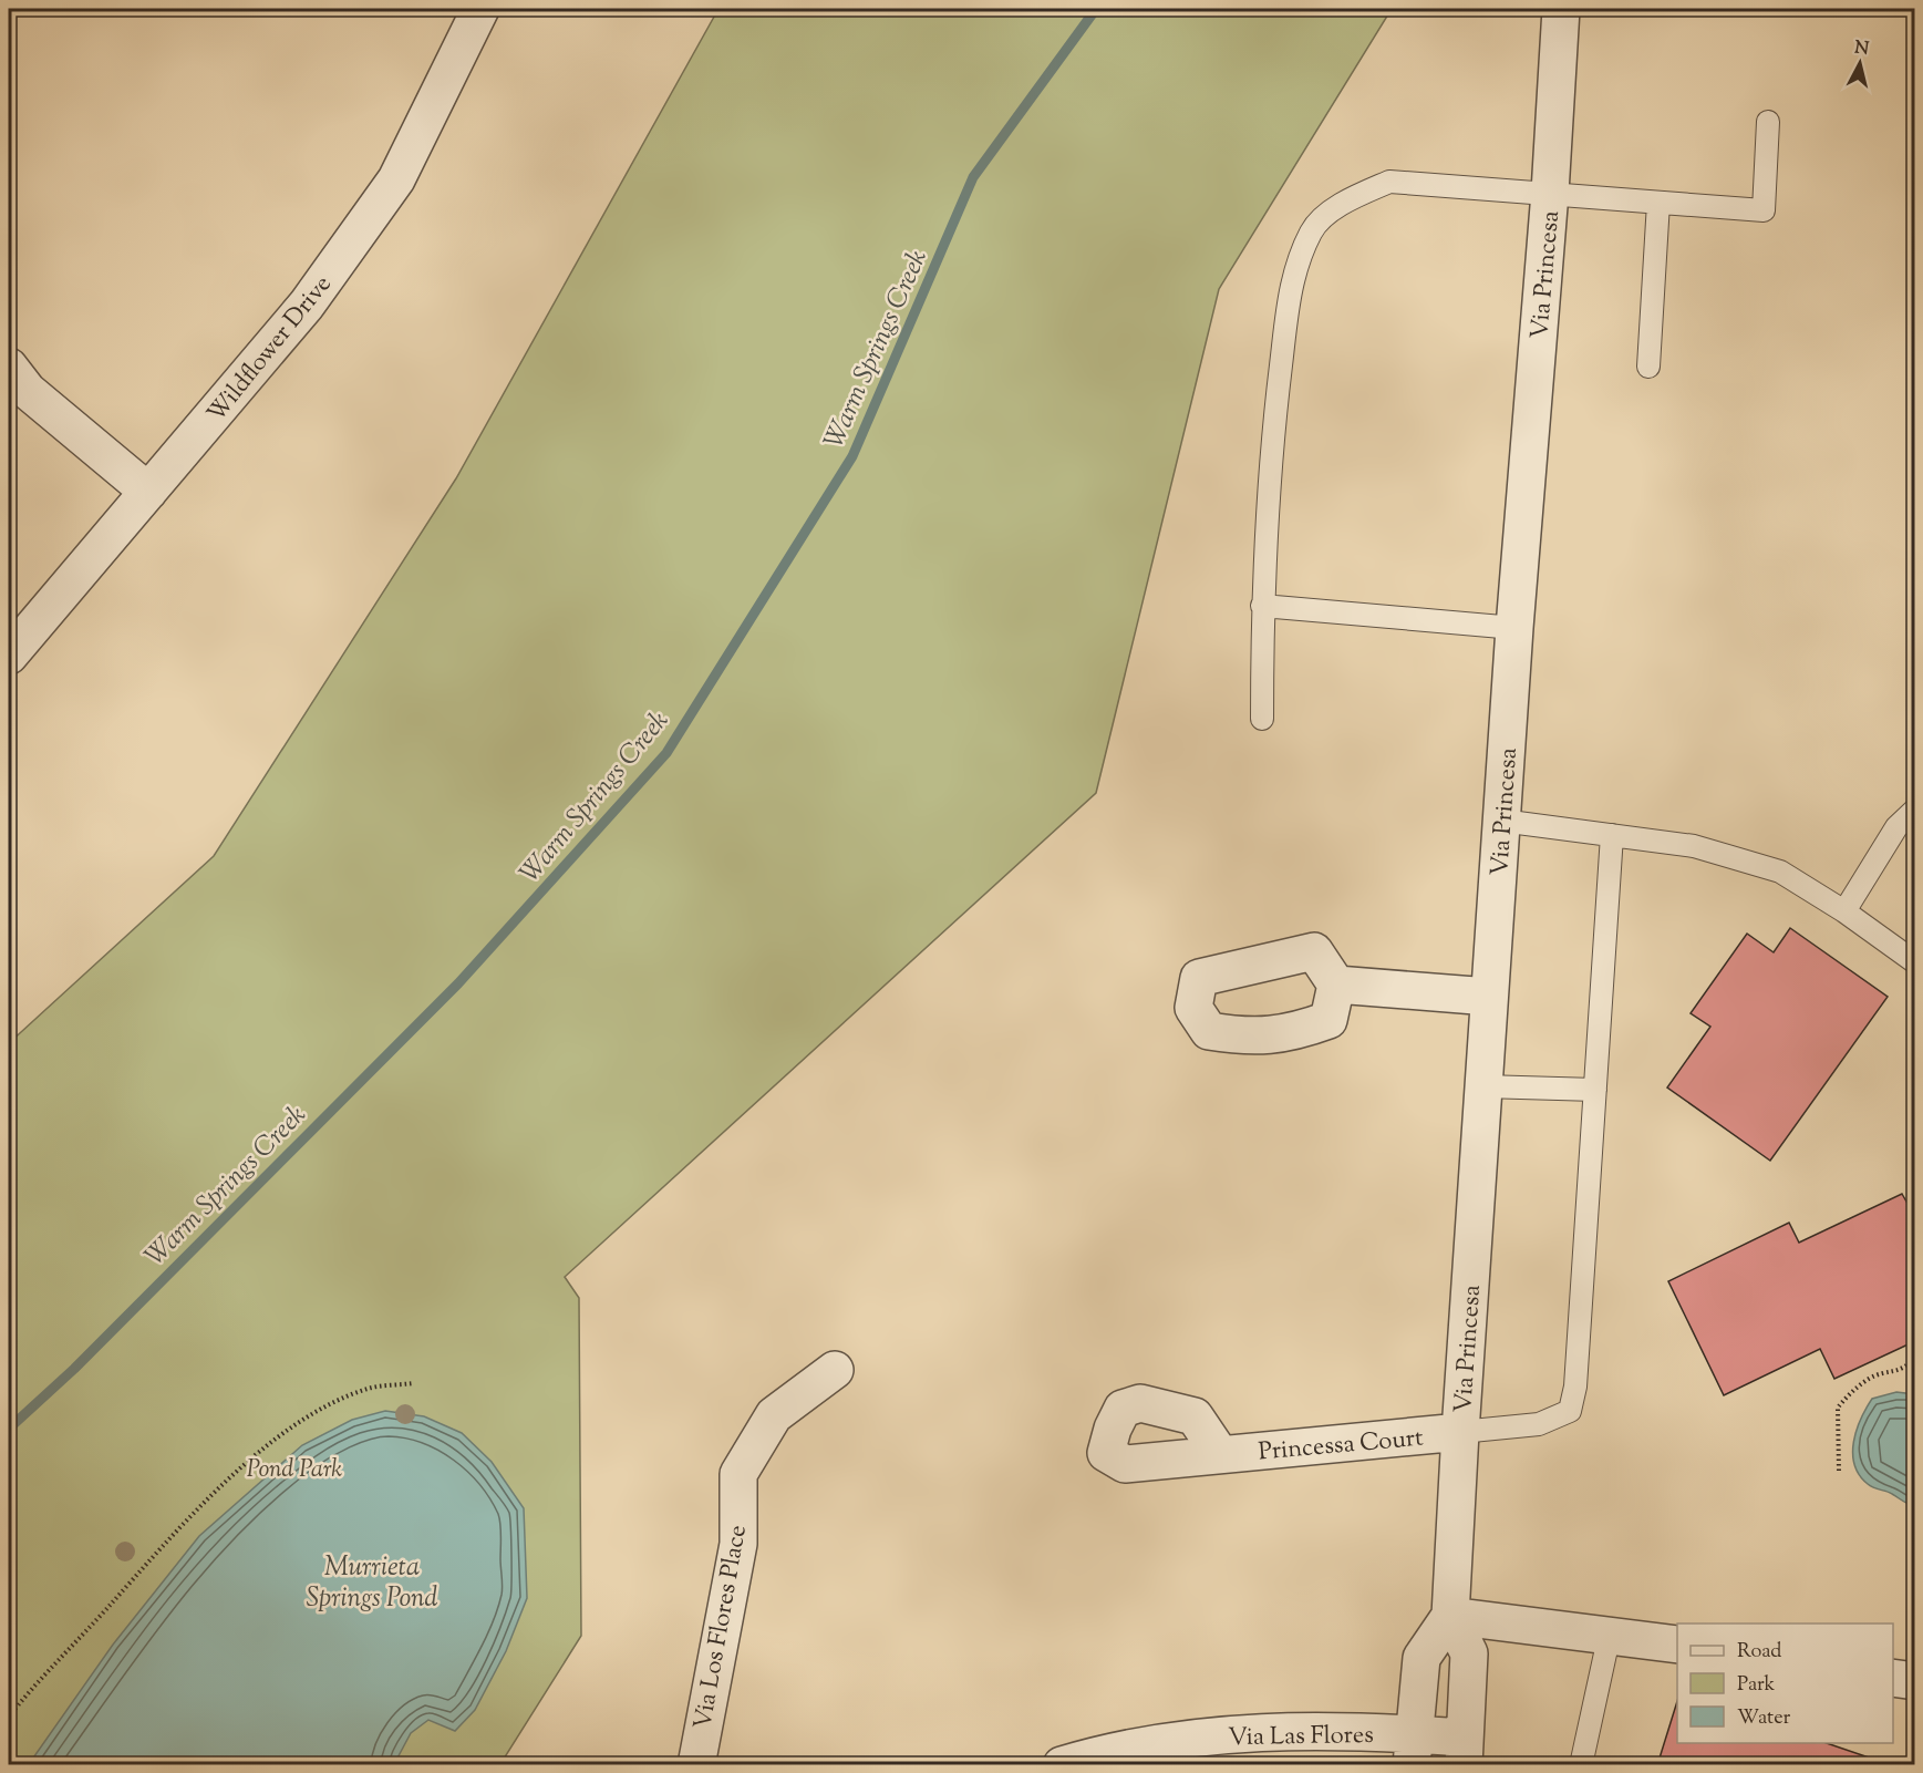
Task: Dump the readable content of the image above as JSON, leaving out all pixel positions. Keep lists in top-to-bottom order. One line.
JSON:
{"streets":{"street":["Via Princesa","Wildflower Drive","Princessa Court","Via Los Flores Place","Via Las Flores"]},"crossings":[["Via Princesa","Princessa Court"],["Via Princesa","Via Las Flores"]],"water":["Warm Springs Creek","Murrieta Springs Pond"],"parks":["Pond Park"],"legend":["Road","Park","Water"],"north":"top"}
